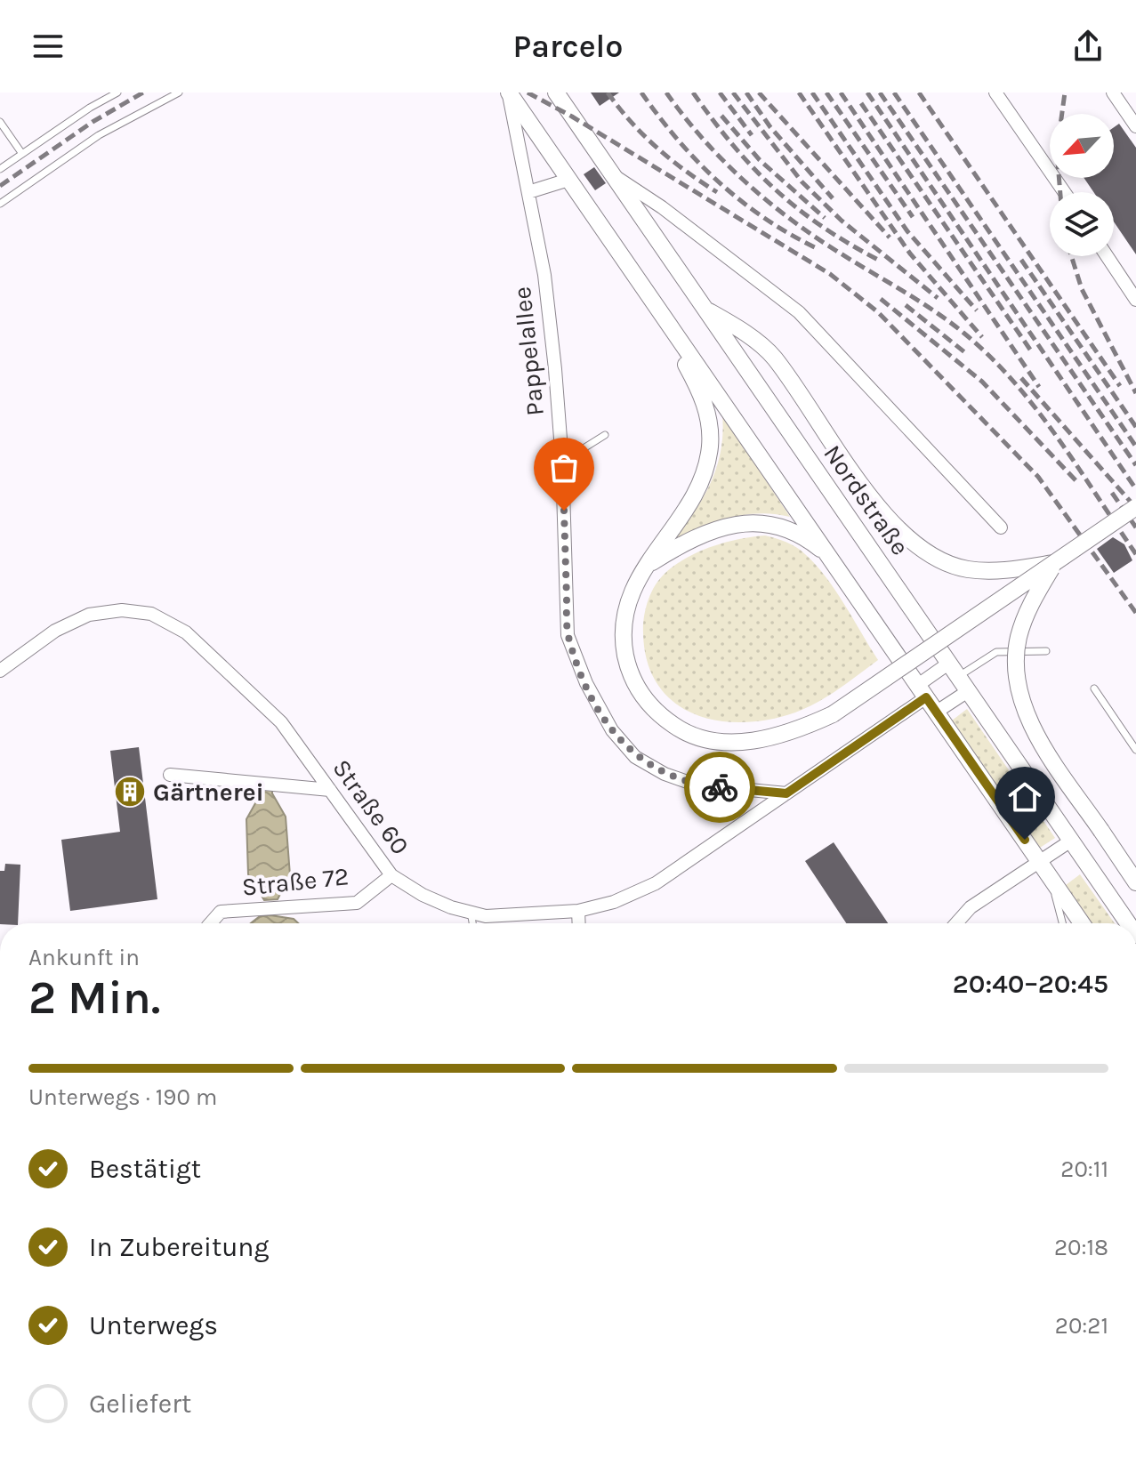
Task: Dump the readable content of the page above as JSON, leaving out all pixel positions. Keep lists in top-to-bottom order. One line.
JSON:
{"streets":{"street":["Pappelallee","Nordstraße","Straße 60","Straße 72"]},"crossings":[["Pappelallee","Straße 60"],["Nordstraße","Straße 60"],["Straße 60","Straße 72"]],"places":{"building":["Gärtnerei"]},"north":"bottom left","page":{"header":"Parcelo","heading":["2 Min.","Ankunft in","20:40–20:45"],"bar":"Unterwegs · 190 m","list":[["Bestätigt","20:11"],["In Zubereitung","20:18"],["Unterwegs","20:21"],"Geliefert"]}}
